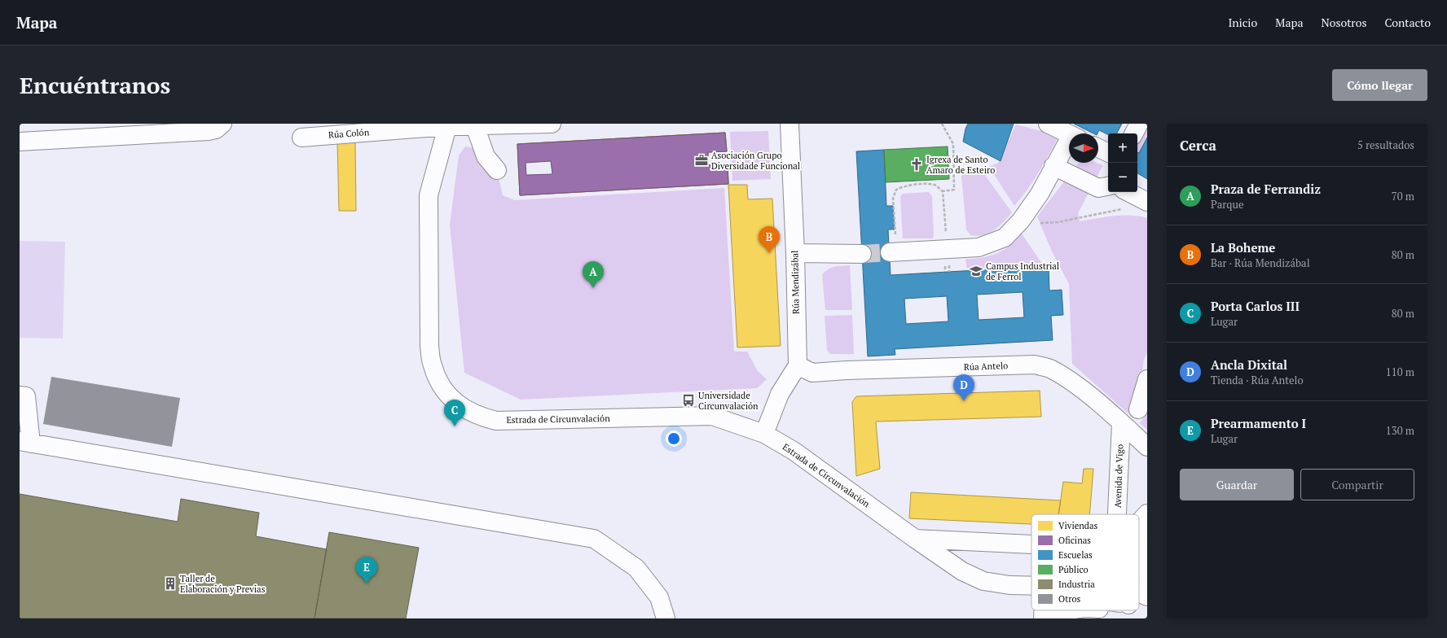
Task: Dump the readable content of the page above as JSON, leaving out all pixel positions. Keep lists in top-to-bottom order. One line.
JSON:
{"streets":{"street":["Rúa Colón","Rúa Mendizábal","Rúa Antelo","Estrada de Circunvalación","Avenida de Vigo"]},"crossings":[["Rúa Colón","Estrada de Circunvalación"],["Rúa Mendizábal","Rúa Antelo"],["Rúa Antelo","Avenida de Vigo"]],"places":{"office":["Asociación Grupo Diversidade Funcional"],"church":["Igrexa de Santo Amaro de Esteiro"],"school or university":["Campus Industrial de Ferrol"],"bus stop":["Universidade Circunvalación"],"building":["Taller de Elaboración y Previas"]},"legend":["Viviendas","Oficinas","Escuelas","Público","Industria","Otros"],"north":"right","page":{"header":"Mapa","nav":["Inicio","Mapa","Nosotros","Contacto"],"buttons":["Cómo llegar",["Guardar","Compartir"]],"title":"Encuéntranos","heading":["Cerca","5 resultados"],"map_buttons":["+","−"],"list":[{"mark":"A","name":"Praza de Ferrandiz","note":"Parque","value":"70 m"},{"mark":"B","name":"La Boheme","note":"Bar · Rúa Mendizábal","value":"80 m"},{"mark":"C","name":"Porta Carlos III","note":"Lugar","value":"80 m"},{"mark":"D","name":"Ancla Dixital","note":"Tienda · Rúa Antelo","value":"110 m"},{"mark":"E","name":"Prearmamento I","note":"Lugar","value":"130 m"}],"pins":["B","A","D","C","E"]}}
